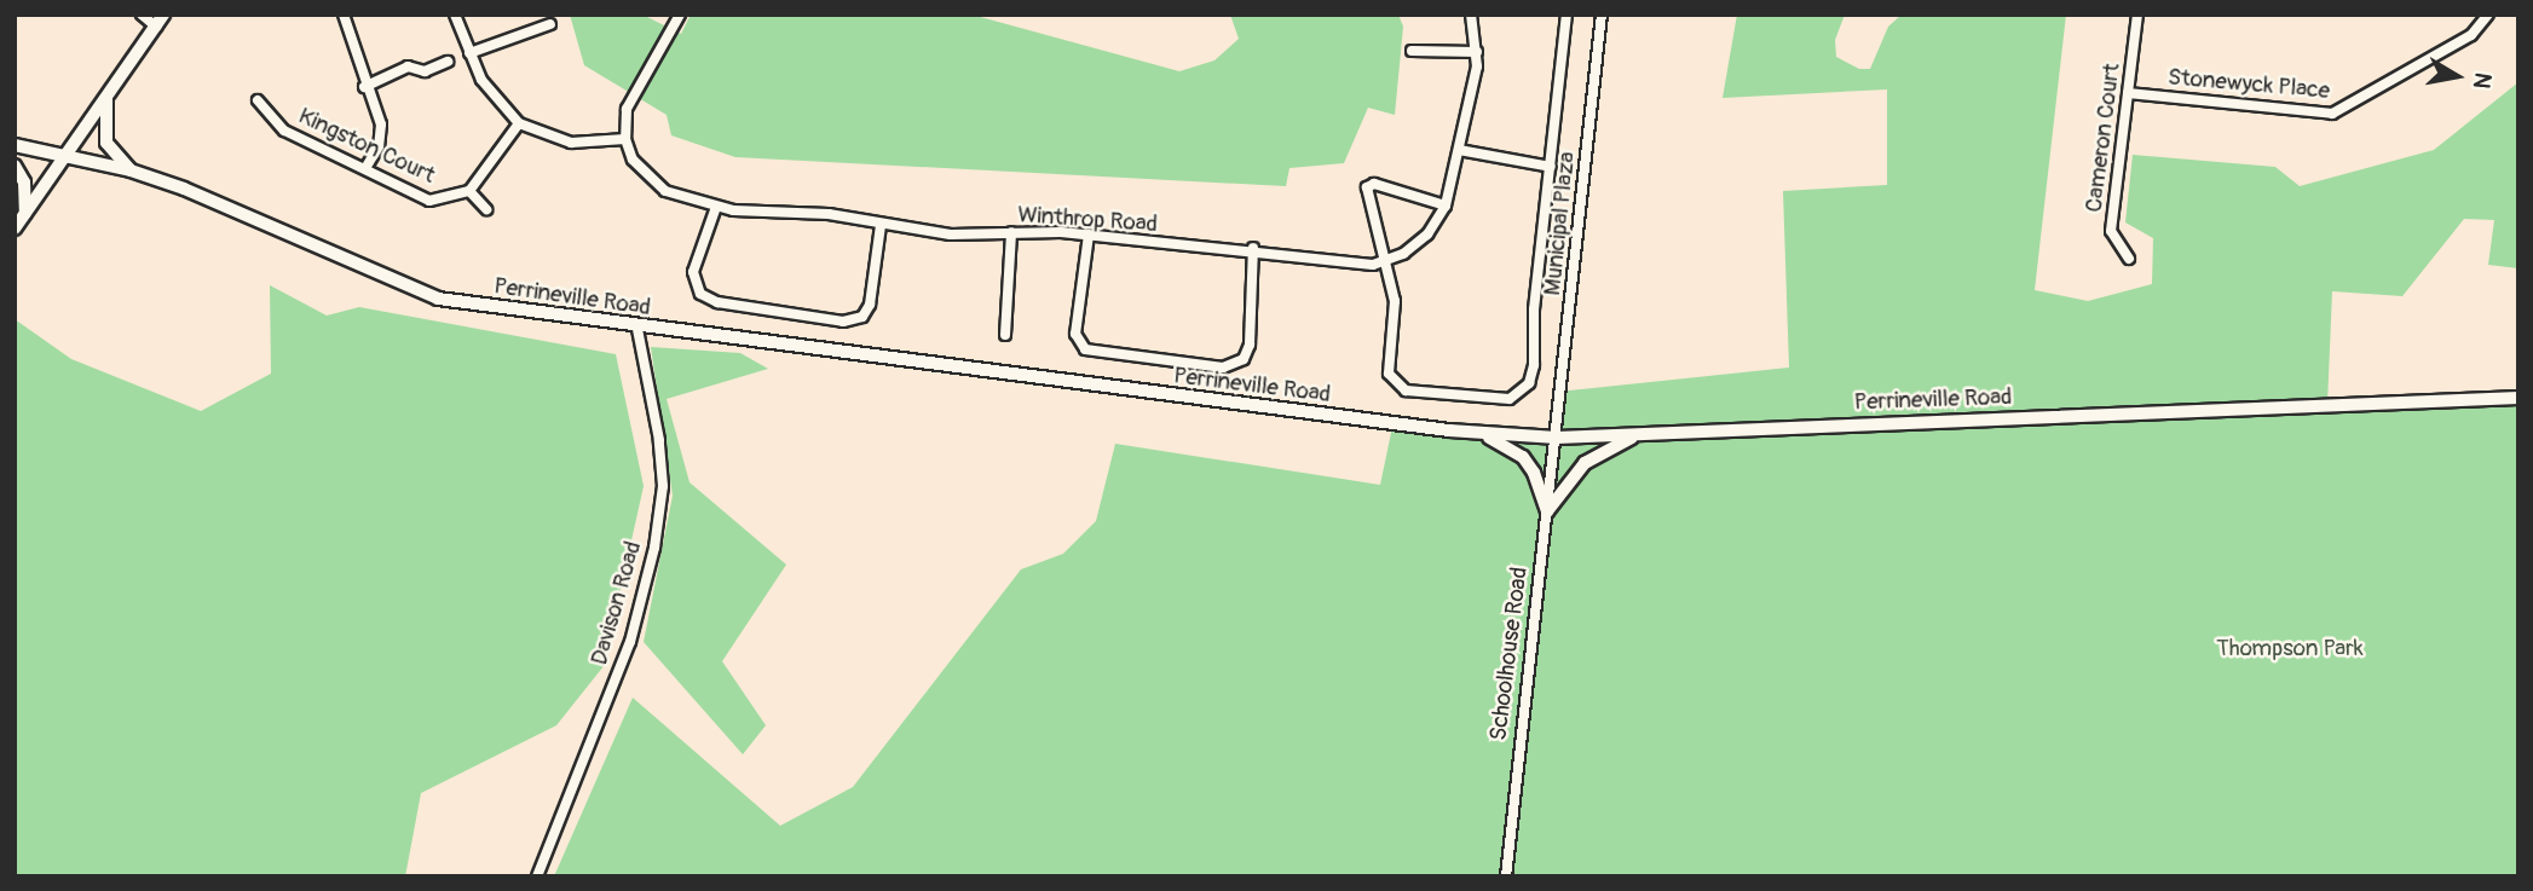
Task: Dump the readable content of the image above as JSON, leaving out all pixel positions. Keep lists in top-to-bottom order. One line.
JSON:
{"streets":{"street":["Stonewyck Place","Cameron Court","Kingston Court","Winthrop Road","Municipal Plaza","Perrineville Road","Davison Road","Schoolhouse Road"]},"crossings":[["Stonewyck Place","Cameron Court"],["Municipal Plaza","Perrineville Road"],["Municipal Plaza","Schoolhouse Road"],["Perrineville Road","Davison Road"],["Perrineville Road","Schoolhouse Road"]],"parks":["Thompson Park"],"north":"right"}
